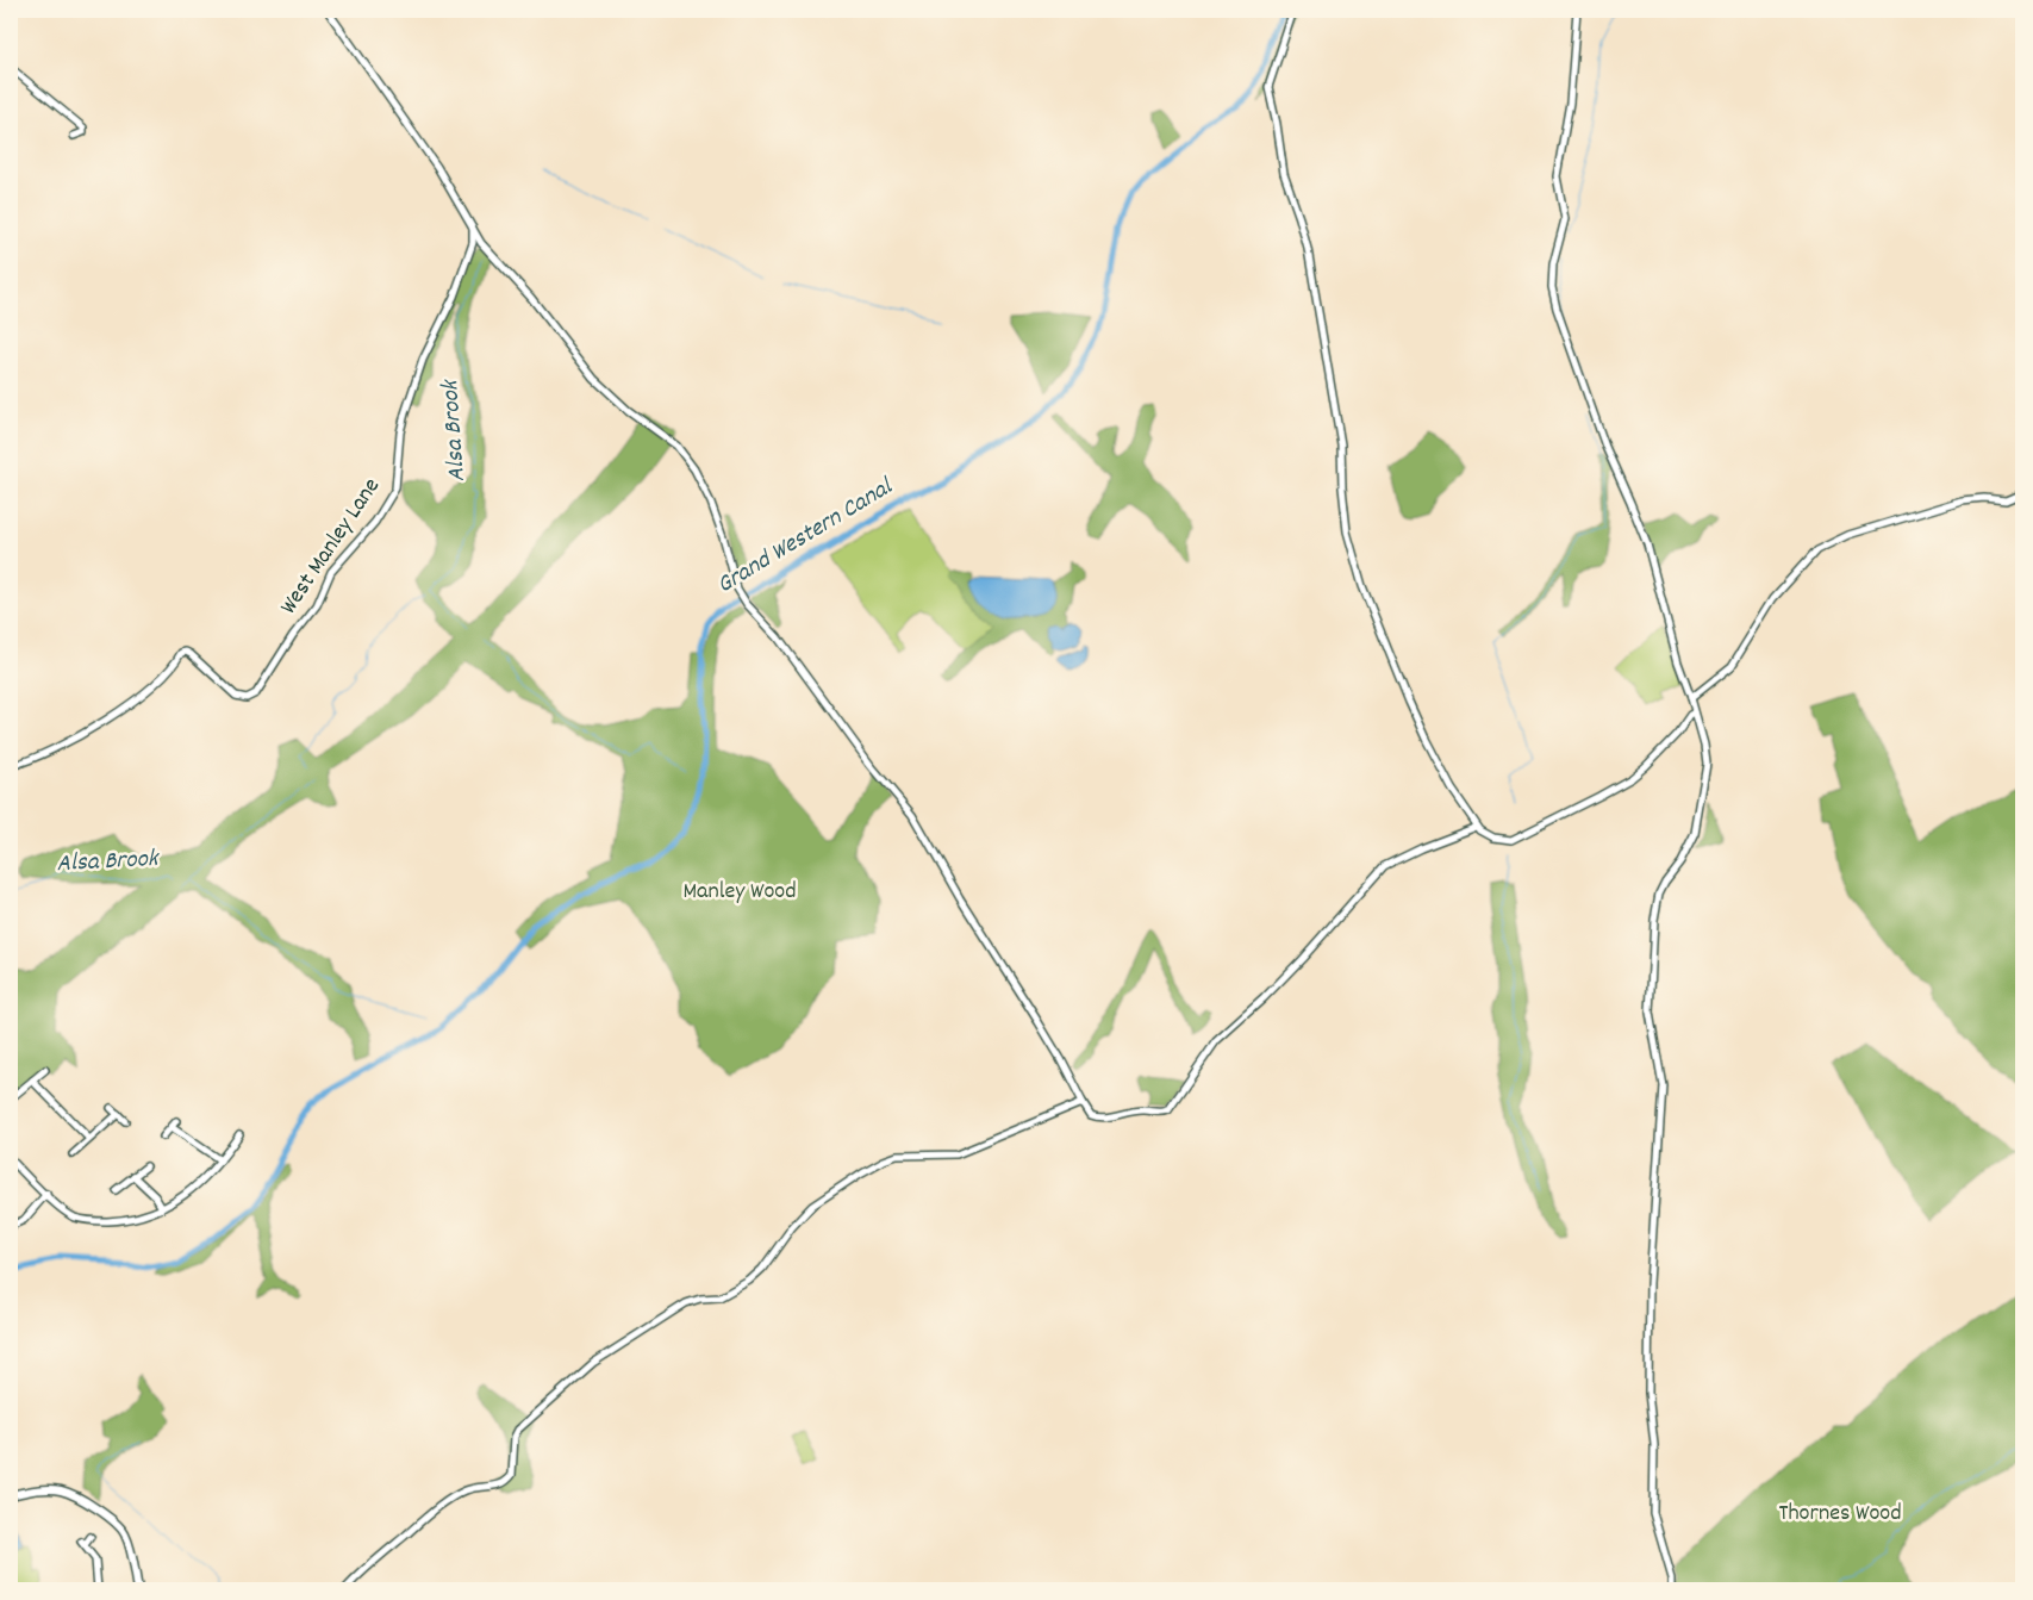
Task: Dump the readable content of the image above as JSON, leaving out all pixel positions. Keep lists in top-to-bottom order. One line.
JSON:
{"streets":{"street":["West Manley Lane"]},"water":["Alsa Brook","Grand Western Canal"],"parks":["Manley Wood","Thornes Wood"]}
